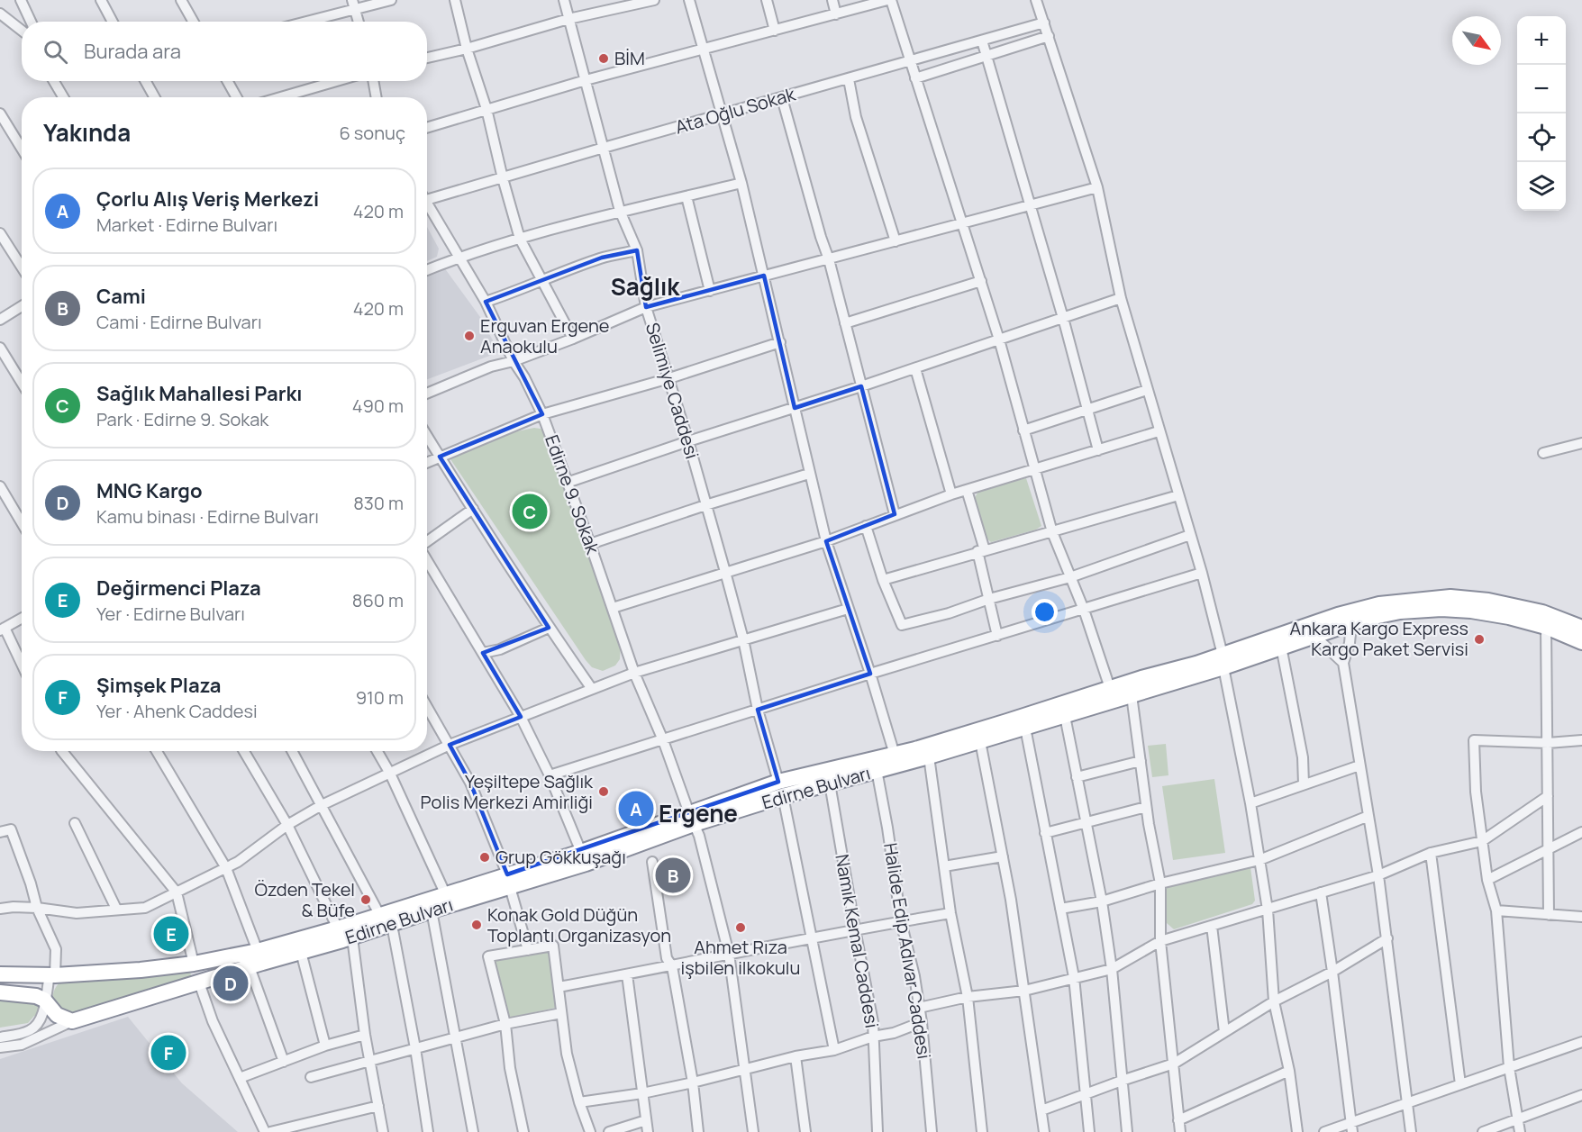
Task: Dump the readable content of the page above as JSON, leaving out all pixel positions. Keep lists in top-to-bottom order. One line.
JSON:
{"streets":{"highway":["Edirne Bulvarı"],"street":["Ata Oğlu Sokak","Selimiye Caddesi","Edirne 9. Sokak","Namık Kemal Caddesi","Halide Edip Adıvar Caddesi"]},"crossings":[["Ata Oğlu Sokak","Selimiye Caddesi"],["Ata Oğlu Sokak","Edirne 9. Sokak"],["Selimiye Caddesi","Edirne Bulvarı"],["Edirne 9. Sokak","Edirne Bulvarı"],["Edirne Bulvarı","Namık Kemal Caddesi"],["Edirne Bulvarı","Halide Edip Adıvar Caddesi"]],"districts":["Sağlık","Ergene"],"places":["BİM","Erguvan Ergene Anaokulu","Ankara Kargo Express Kargo Paket Servisi","Yeşiltepe Sağlık Polis Merkezi Amirliği","Grup Gökkuşağı","Özden Tekel & Büfe","Konak Gold Düğün Toplantı Organizasyon","Ahmet Rıza işbilen ilkokulu"],"north":"bottom right","page":{"map_buttons":["+","−"],"search":"Burada ara","heading":["Yakında","6 sonuç"],"list":[{"mark":"A","name":"Çorlu Alış Veriş Merkezi","note":"Market · Edirne Bulvarı","value":"420 m"},{"mark":"B","name":"Cami","note":"Cami · Edirne Bulvarı","value":"420 m"},{"mark":"C","name":"Sağlık Mahallesi Parkı","note":"Park · Edirne 9. Sokak","value":"490 m"},{"mark":"D","name":"MNG Kargo","note":"Kamu binası · Edirne Bulvarı","value":"830 m"},{"mark":"E","name":"Değirmenci Plaza","note":"Yer · Edirne Bulvarı","value":"860 m"},{"mark":"F","name":"Şimşek Plaza","note":"Yer · Ahenk Caddesi","value":"910 m"}],"pins":["C","A","B","E","D","F"]}}
